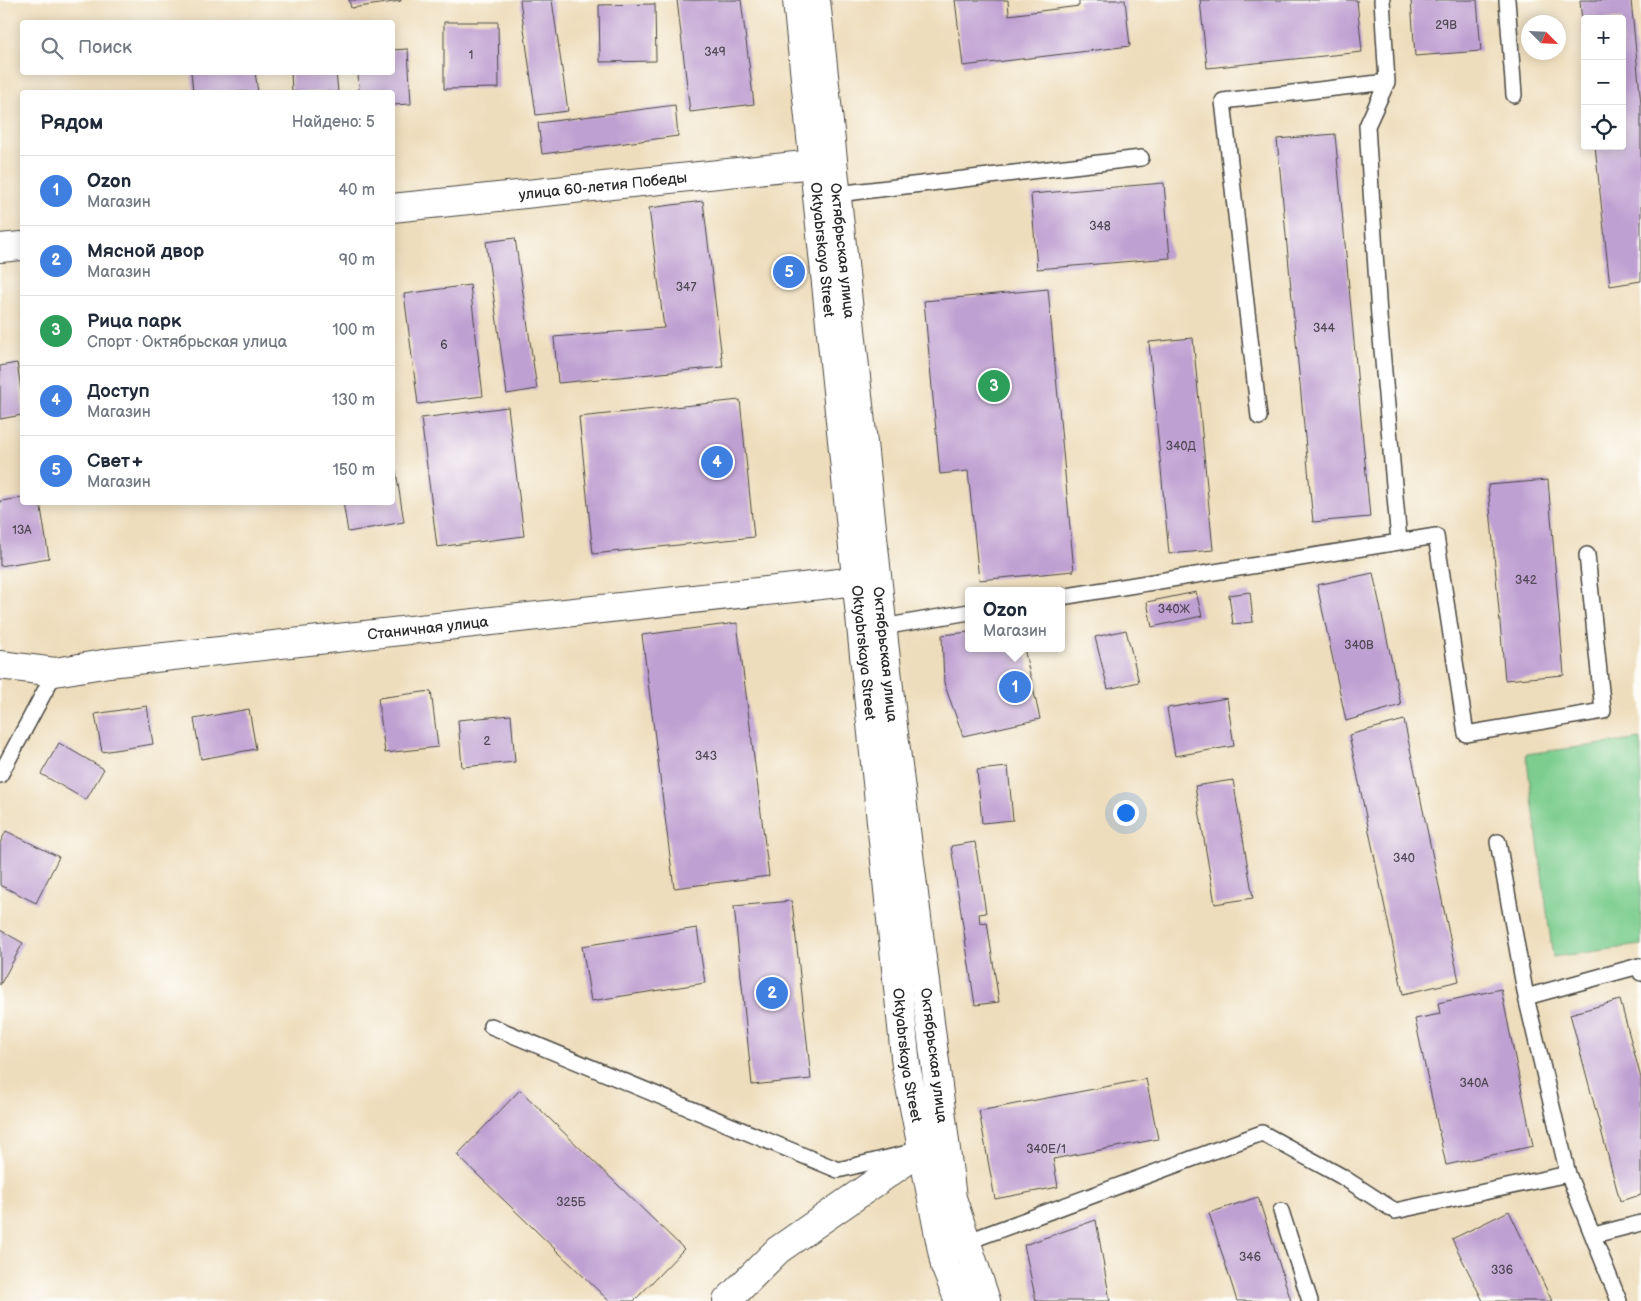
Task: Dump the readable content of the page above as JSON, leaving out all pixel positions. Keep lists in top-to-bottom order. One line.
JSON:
{"streets":{"main road":["улица 60-летия Победы","Oktyabrskaya Street","Октябрьская улица","Станичная улица"]},"crossings":[["улица 60-летия Победы","Oktyabrskaya Street"],["Oktyabrskaya Street","Станичная улица"]],"house_numbers":["29В","349","1","348","347","344","6","340Д","13А","342","340Ж","340В","2","343","340","340А","340Е/1","325Б","346","336"],"north":"bottom right","page":{"map_buttons":["+","−"],"search":"Поиск","heading":["Рядом","Найдено: 5"],"list":[{"mark":"1","name":"Ozon","note":"Магазин","value":"40 m"},{"mark":"2","name":"Мясной двор","note":"Магазин","value":"90 m"},{"mark":"3","name":"Рица парк","note":"Спорт · Октябрьская улица","value":"100 m"},{"mark":"4","name":"Доступ","note":"Магазин","value":"130 m"},{"mark":"5","name":"Свет+","note":"Магазин","value":"150 m"}],"pins":["5","3","4","1","2"],"popup":["Ozon","Магазин"]}}
